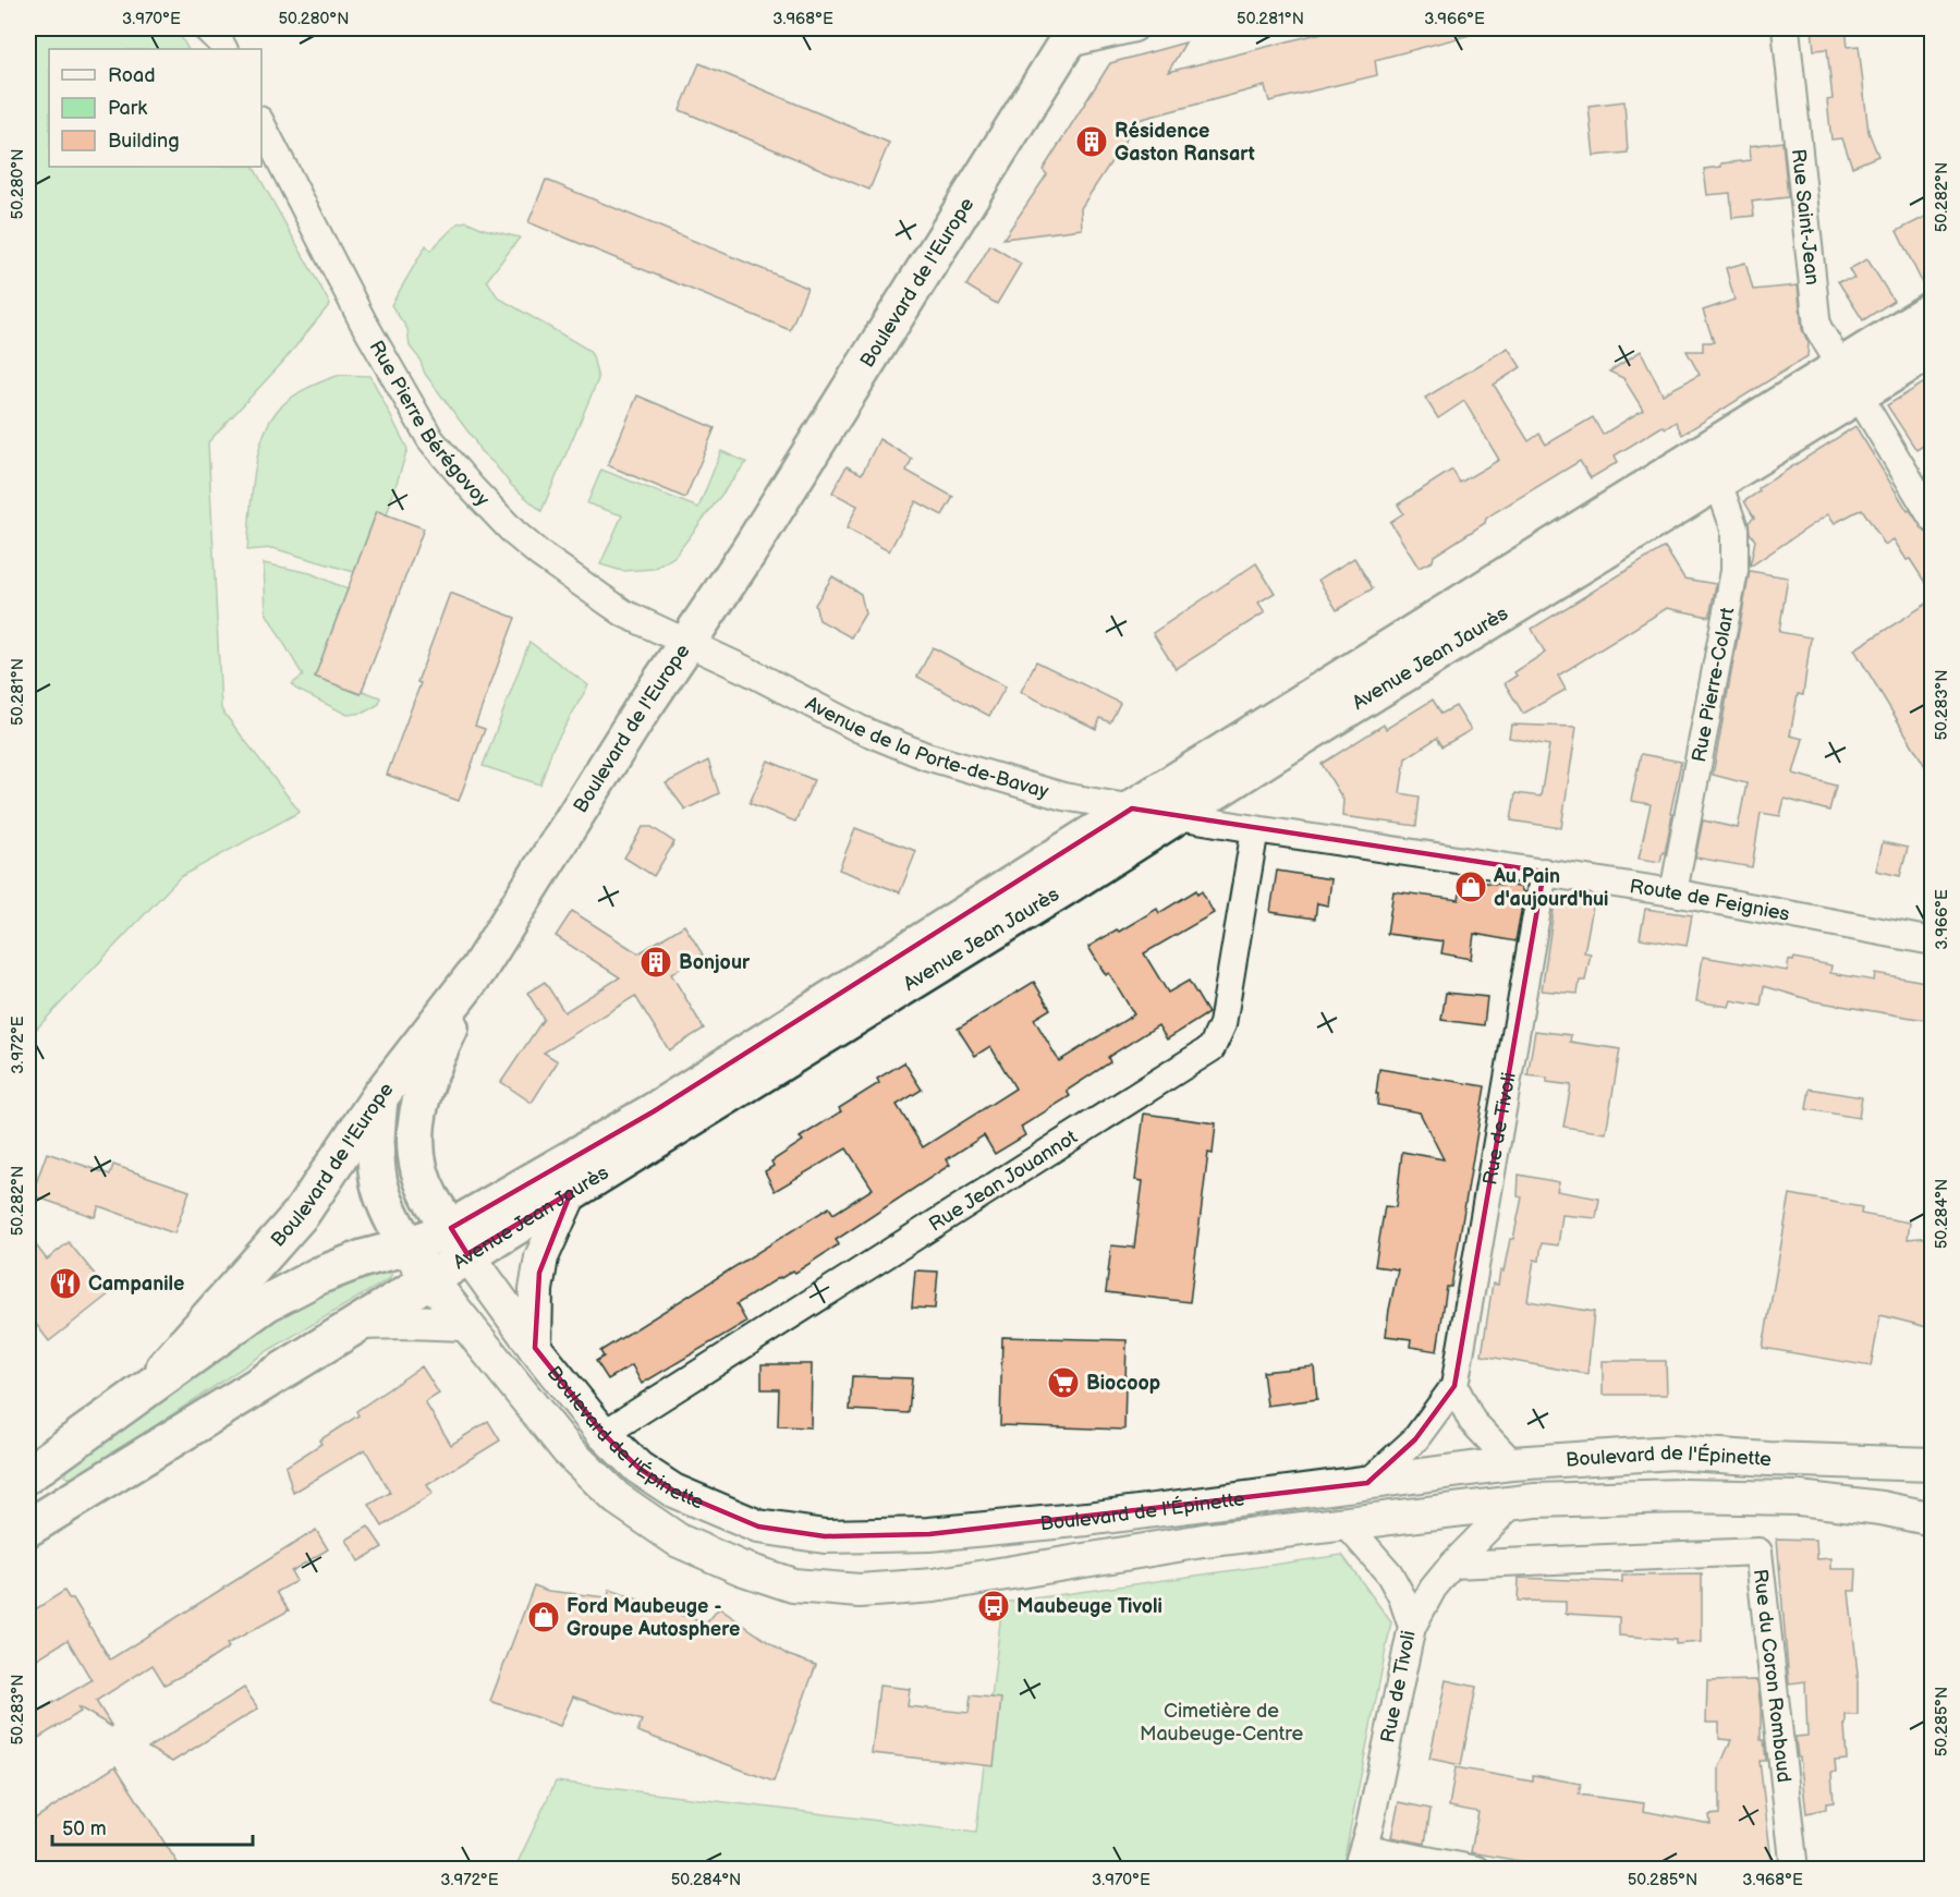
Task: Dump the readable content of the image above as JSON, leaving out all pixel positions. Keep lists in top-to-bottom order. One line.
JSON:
{"streets":{"main road":["Boulevard de l'Europe","Avenue Jean Jaurès"],"street":["Rue Saint-Jean","Rue Pierre Bérégovoy","Rue Pierre-Colart","Avenue de la Porte-de-Bavay","Route de Feignies","Rue de Tivoli","Rue Jean Jouannot","Boulevard de l'Épinette","Rue du Coron Rombaud"]},"crossings":[["Rue Saint-Jean","Avenue Jean Jaurès"],["Boulevard de l'Europe","Rue Pierre Bérégovoy"],["Boulevard de l'Europe","Avenue Jean Jaurès"],["Boulevard de l'Europe","Avenue de la Porte-de-Bavay"],["Rue Pierre Bérégovoy","Avenue de la Porte-de-Bavay"],["Avenue Jean Jaurès","Rue Pierre-Colart"],["Avenue Jean Jaurès","Avenue de la Porte-de-Bavay"],["Avenue Jean Jaurès","Route de Feignies"],["Avenue Jean Jaurès","Boulevard de l'Épinette"],["Rue Pierre-Colart","Route de Feignies"],["Avenue de la Porte-de-Bavay","Route de Feignies"],["Route de Feignies","Rue de Tivoli"],["Route de Feignies","Rue Jean Jouannot"],["Rue de Tivoli","Boulevard de l'Épinette"],["Rue Jean Jouannot","Boulevard de l'Épinette"]],"parks":["Cimetière de Maubeuge-Centre"],"places":{"building":["Résidence Gaston Ransart","Bonjour"],"shop":["Au Pain d'aujourd'hui","Ford Maubeuge - Groupe Autosphere"],"restaurant":["Campanile"],"supermarket":["Biocoop"],"bus stop":["Maubeuge Tivoli"]},"legend":["Road","Park","Building"],"scale_bar":"50 m","coordinates":["3.970°E","50.280°N","3.968°E","50.281°N","3.966°E","50.282°N","50.283°N","3.972°E","50.284°N","50.285°N"]}
